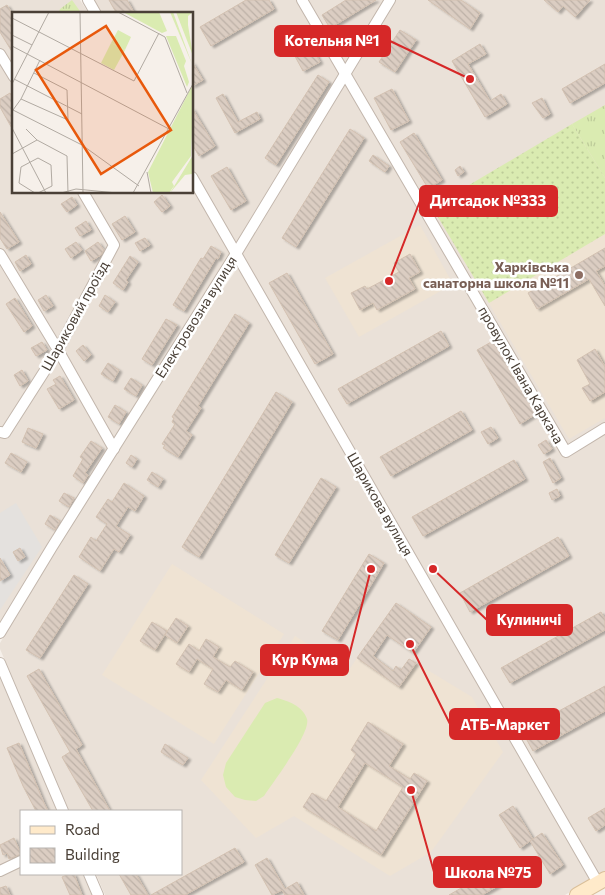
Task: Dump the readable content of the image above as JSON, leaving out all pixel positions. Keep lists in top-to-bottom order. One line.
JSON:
{"streets":{"street":["Шариковий проїзд","Електровозна вулиця","провулок Івана Каркача","Шарикова вулиця"]},"crossings":[["Електровозна вулиця","провулок Івана Каркача"],["Електровозна вулиця","Шарикова вулиця"]],"places":["Котельня №1","Харківська санаторна школа №11","Дитсадок №333","Кур Кума","Кулиничі","АТБ-Маркет","Школа №75"],"legend":["Road","Building"]}
